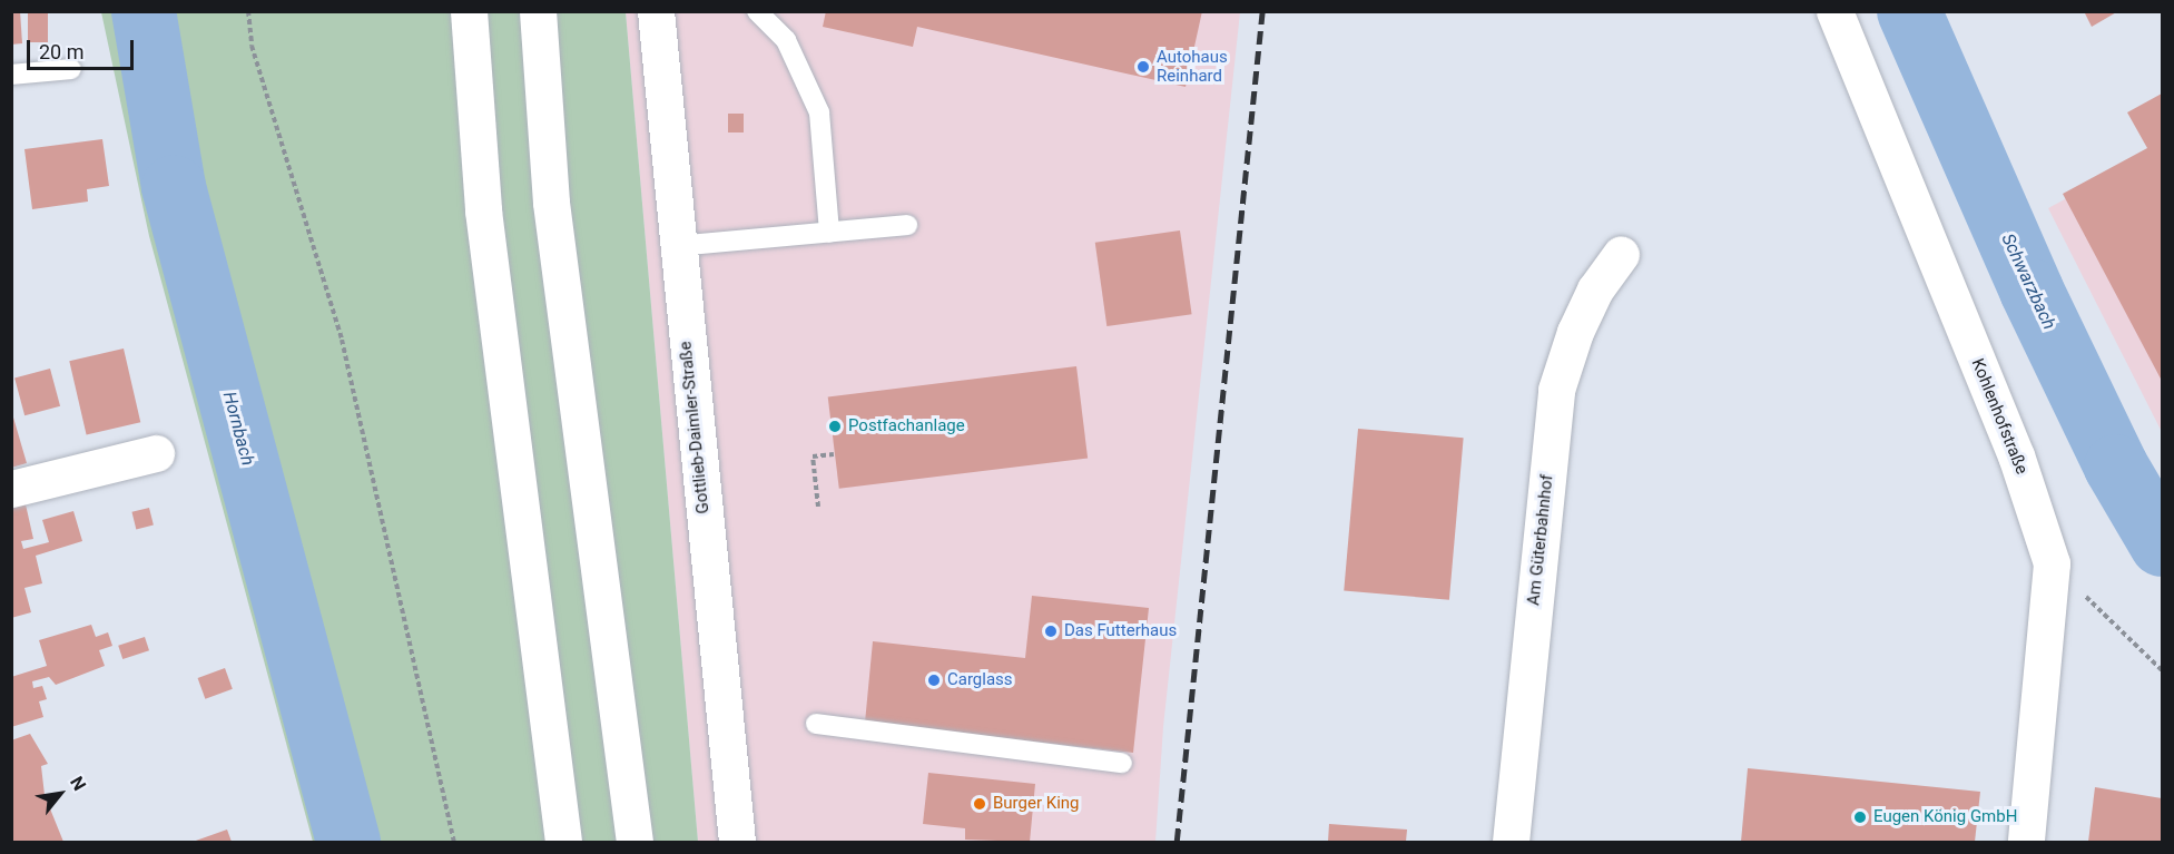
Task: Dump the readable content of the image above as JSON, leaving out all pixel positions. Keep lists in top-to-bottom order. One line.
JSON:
{"streets":{"main road":["Kohlenhofstraße","Gottlieb-Daimler-Straße","Am Güterbahnhof"]},"water":["Schwarzbach","Hornbach"],"places":["Autohaus Reinhard","Postfachanlage","Das Futterhaus","Carglass","Burger King","Eugen König GmbH"],"scale_bar":"20 m","north":"top right"}
